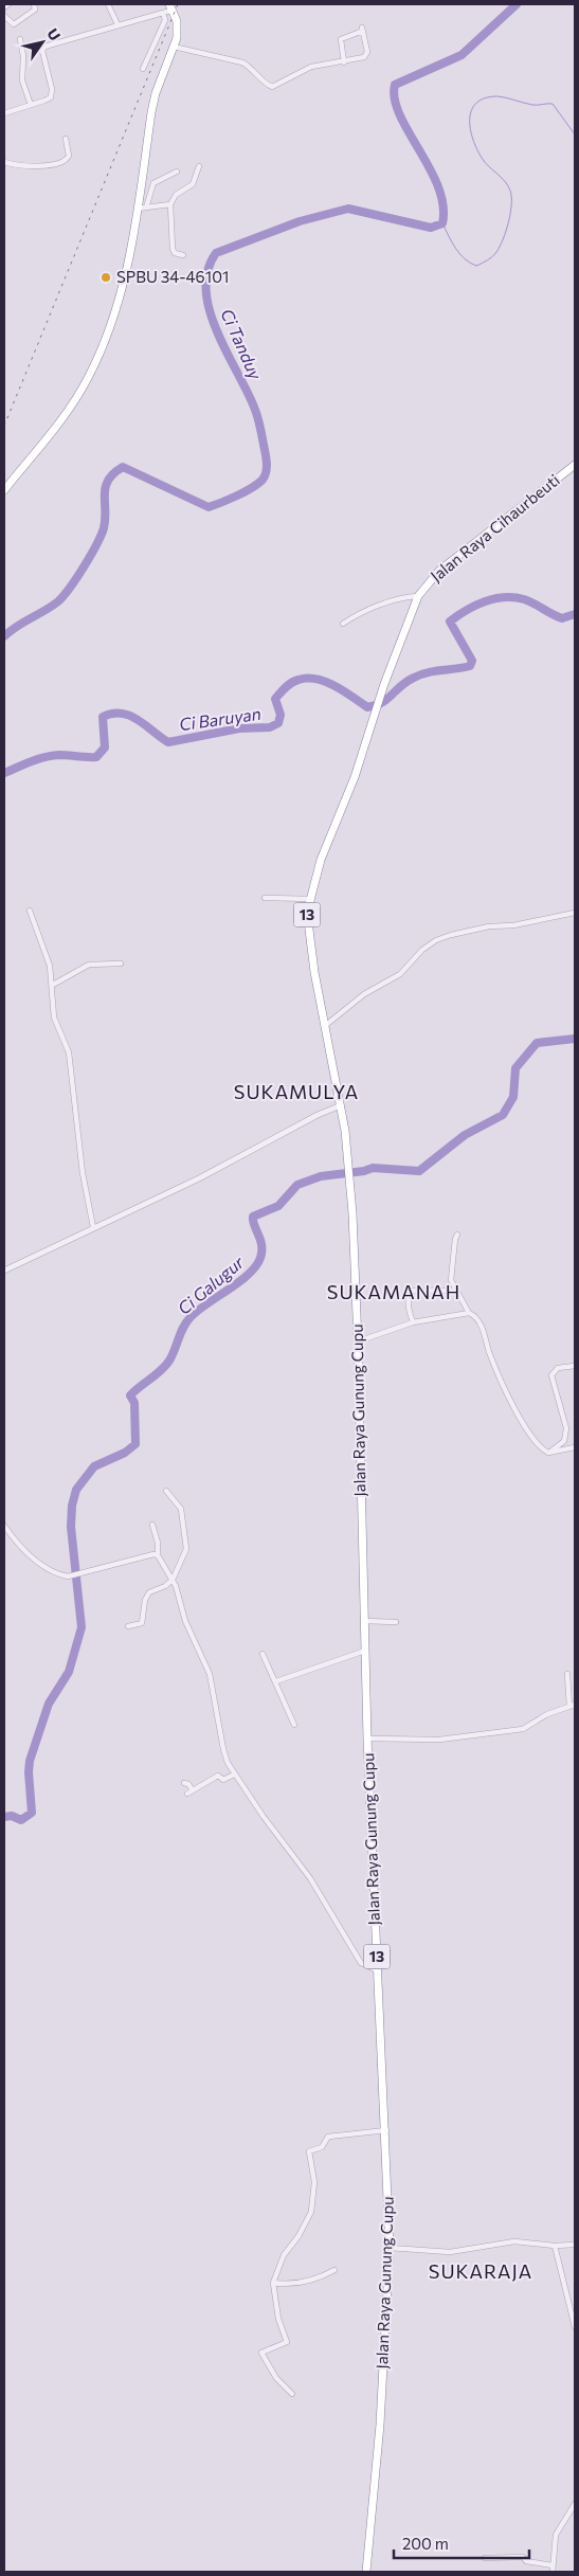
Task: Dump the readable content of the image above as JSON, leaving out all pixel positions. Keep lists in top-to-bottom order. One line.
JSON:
{"streets":{"highway":["Jalan Raya Cihaurbeuti","13","Jalan Raya Gunung Cupu"]},"crossings":[["Jalan Raya Cihaurbeuti","13"],["13","Jalan Raya Gunung Cupu"]],"districts":["SUKAMULYA","SUKAMANAH","SUKARAJA"],"water":["Ci Tanduy","Ci Baruyan","Ci Galugur"],"places":["SPBU 34-46101"],"scale_bar":"200 m","north":"top right"}
